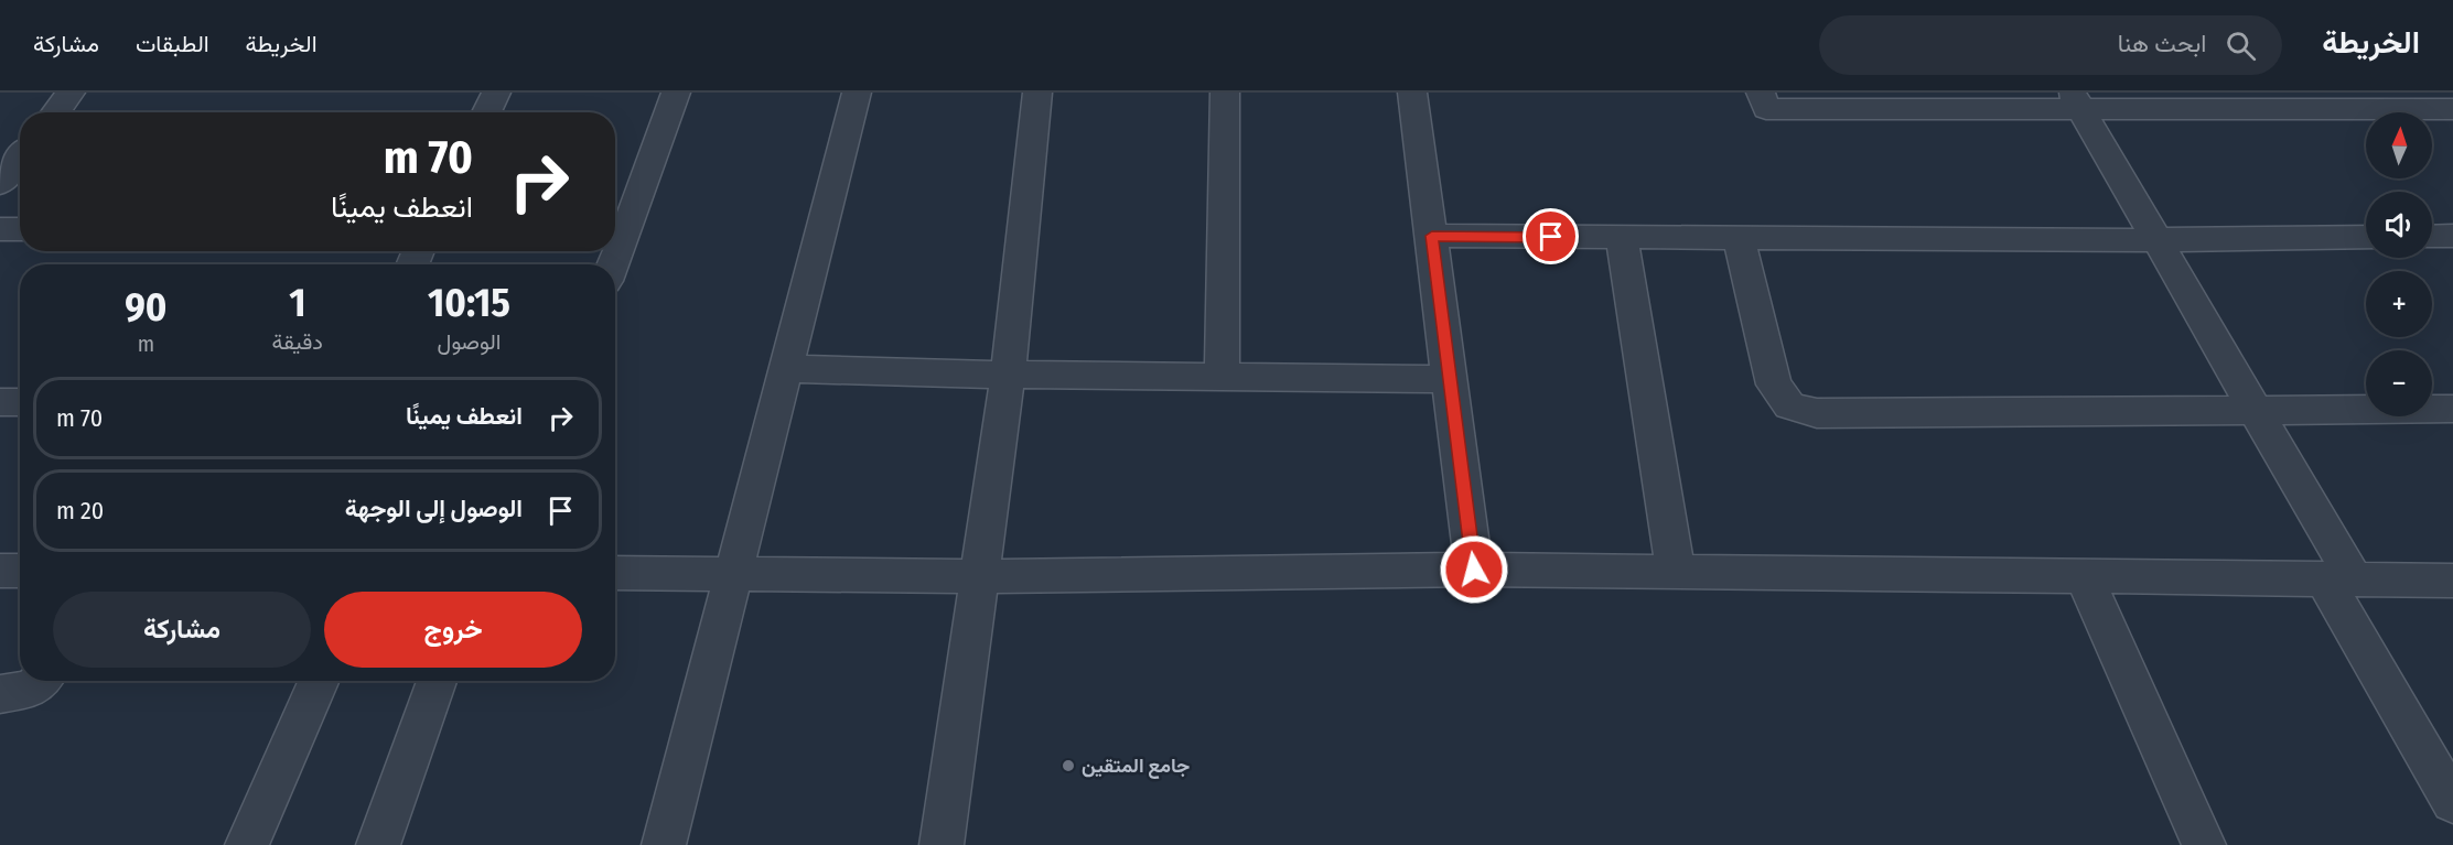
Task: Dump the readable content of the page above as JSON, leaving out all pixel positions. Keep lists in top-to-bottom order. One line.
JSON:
{"places":["جامع المتقين"],"north":"top","page":{"header":"الخريطة","search":"ابحث هنا","nav":["الخريطة","الطبقات","مشاركة"],"map_buttons":["+","−"],"turn":["70 m","انعطف يمينًا"],"eta":["10:15","الوصول","1","دقيقة","90","m"],"list":[{"name":"انعطف يمينًا","value":"70 m"},{"name":"الوصول إلى الوجهة","value":"20 m"}],"buttons":["خروج","مشاركة"]}}
